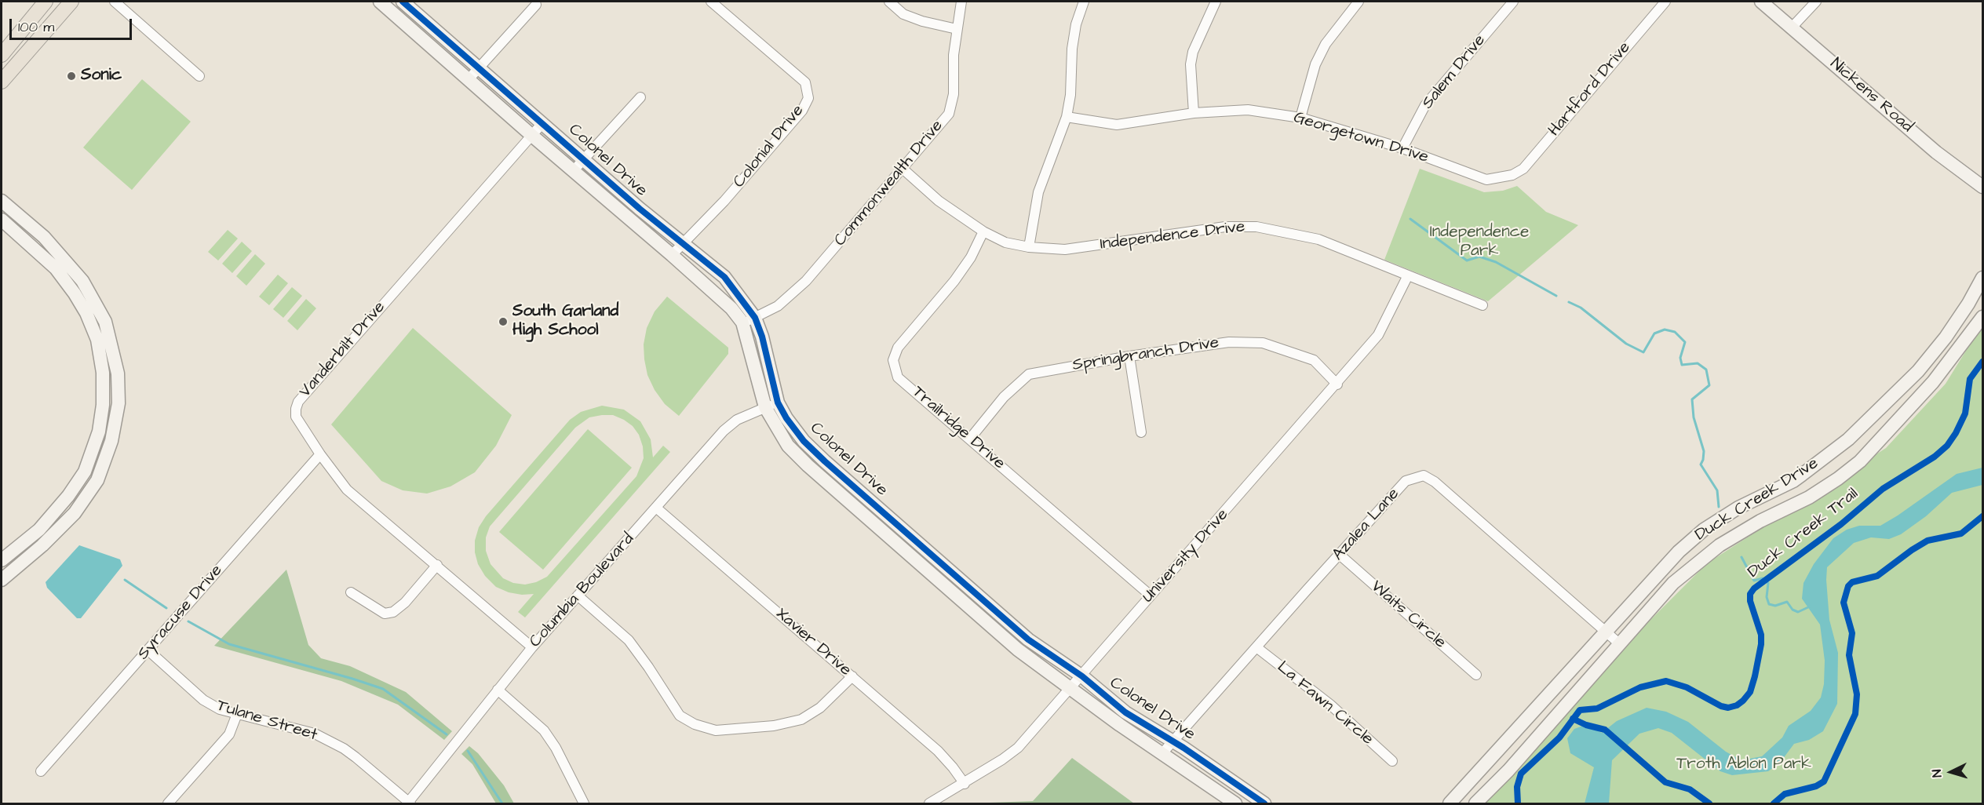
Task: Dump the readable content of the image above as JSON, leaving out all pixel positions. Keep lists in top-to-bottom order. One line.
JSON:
{"streets":{"street":["Salem Drive","Hartford Drive","Nickens Road","Georgetown Drive","Colonial Drive","Colonel Drive","Commonwealth Drive","Independence Drive","Vanderbilt Drive","Springbranch Drive","Trailridge Drive","Duck Creek Drive","Azalea Lane","University Drive","Columbia Boulevard","Syracuse Drive","Waits Circle","Xavier Drive","La Fawn Circle","Tulane Street"],"cycle path":["Duck Creek Trail"]},"crossings":[["Salem Drive","Georgetown Drive"],["Hartford Drive","Georgetown Drive"],["Colonial Drive","Colonel Drive"],["Colonel Drive","Commonwealth Drive"],["Colonel Drive","Vanderbilt Drive"],["Colonel Drive","Azalea Lane"],["Colonel Drive","University Drive"],["Colonel Drive","Columbia Boulevard"],["Commonwealth Drive","Independence Drive"],["Independence Drive","Trailridge Drive"],["Independence Drive","University Drive"],["Vanderbilt Drive","Columbia Boulevard"],["Vanderbilt Drive","Syracuse Drive"],["Springbranch Drive","Trailridge Drive"],["Springbranch Drive","University Drive"],["Trailridge Drive","University Drive"],["Duck Creek Drive","Azalea Lane"],["Azalea Lane","Waits Circle"],["Azalea Lane","La Fawn Circle"],["University Drive","Xavier Drive"],["Columbia Boulevard","Xavier Drive"],["Columbia Boulevard","Tulane Street"],["Syracuse Drive","Tulane Street"]],"parks":["Independence Park","Troth Ablon Park"],"places":["Sonic","South Garland High School"],"scale_bar":"100 m","north":"left"}
